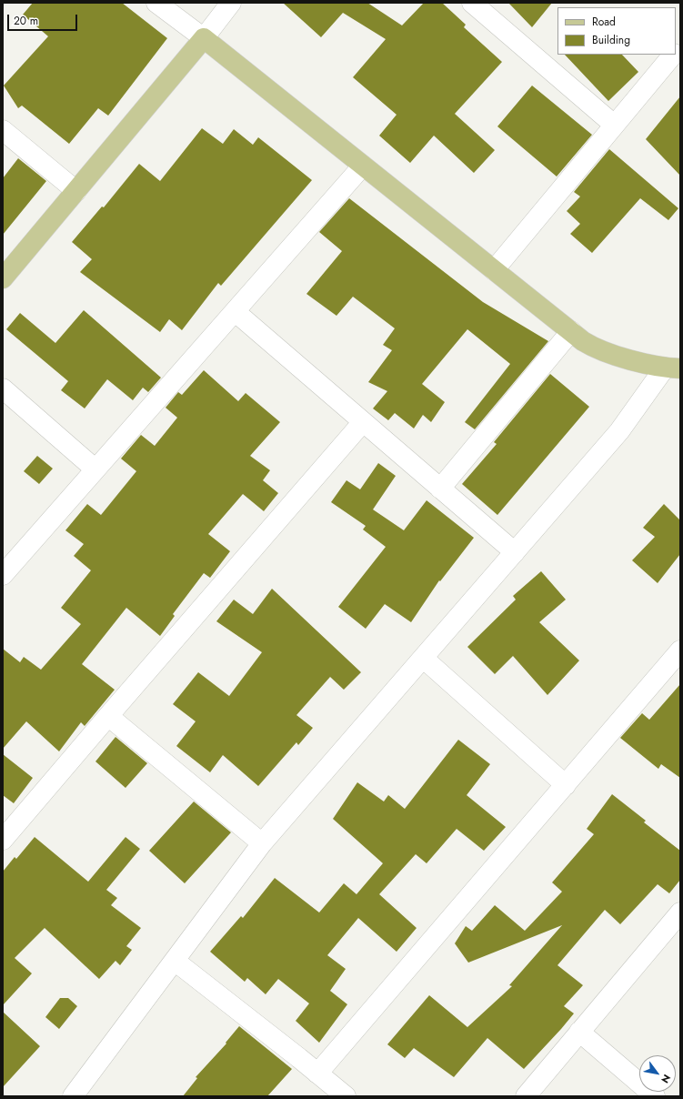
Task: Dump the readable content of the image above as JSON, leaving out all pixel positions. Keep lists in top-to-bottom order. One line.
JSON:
{"legend":["Road","Building"],"scale_bar":"20 m","north":"bottom right"}
